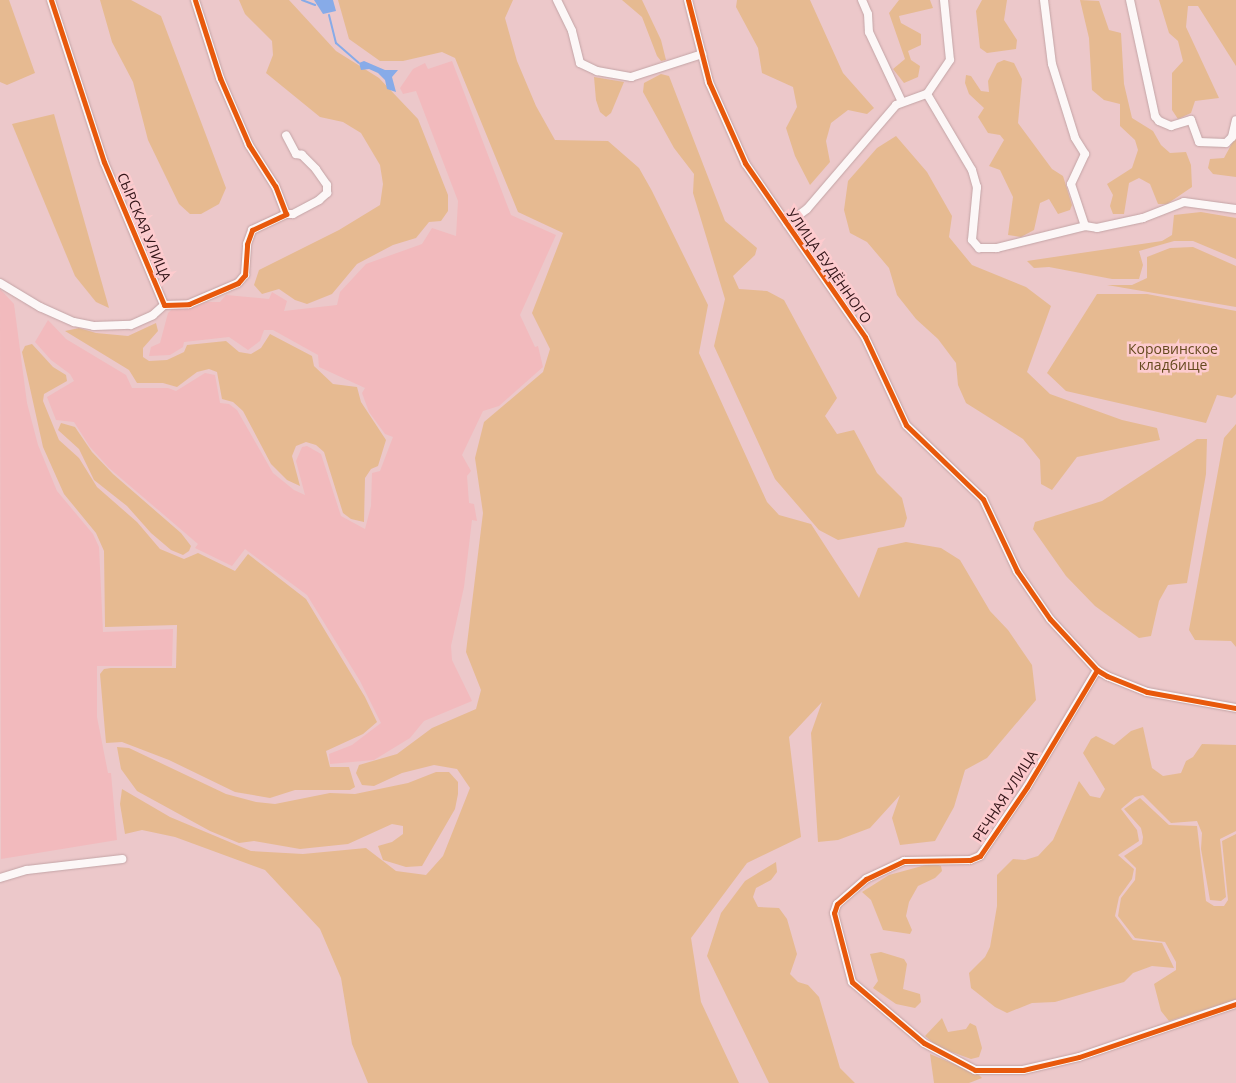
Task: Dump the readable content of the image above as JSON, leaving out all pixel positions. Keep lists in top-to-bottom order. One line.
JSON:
{"streets":{"street":["СЫРСКАЯ УЛИЦА","УЛИЦА БУДЁННОГО","РЕЧНАЯ УЛИЦА"]},"crossings":[["УЛИЦА БУДЁННОГО","РЕЧНАЯ УЛИЦА"]],"parks":["Коровинское кладбище"]}
